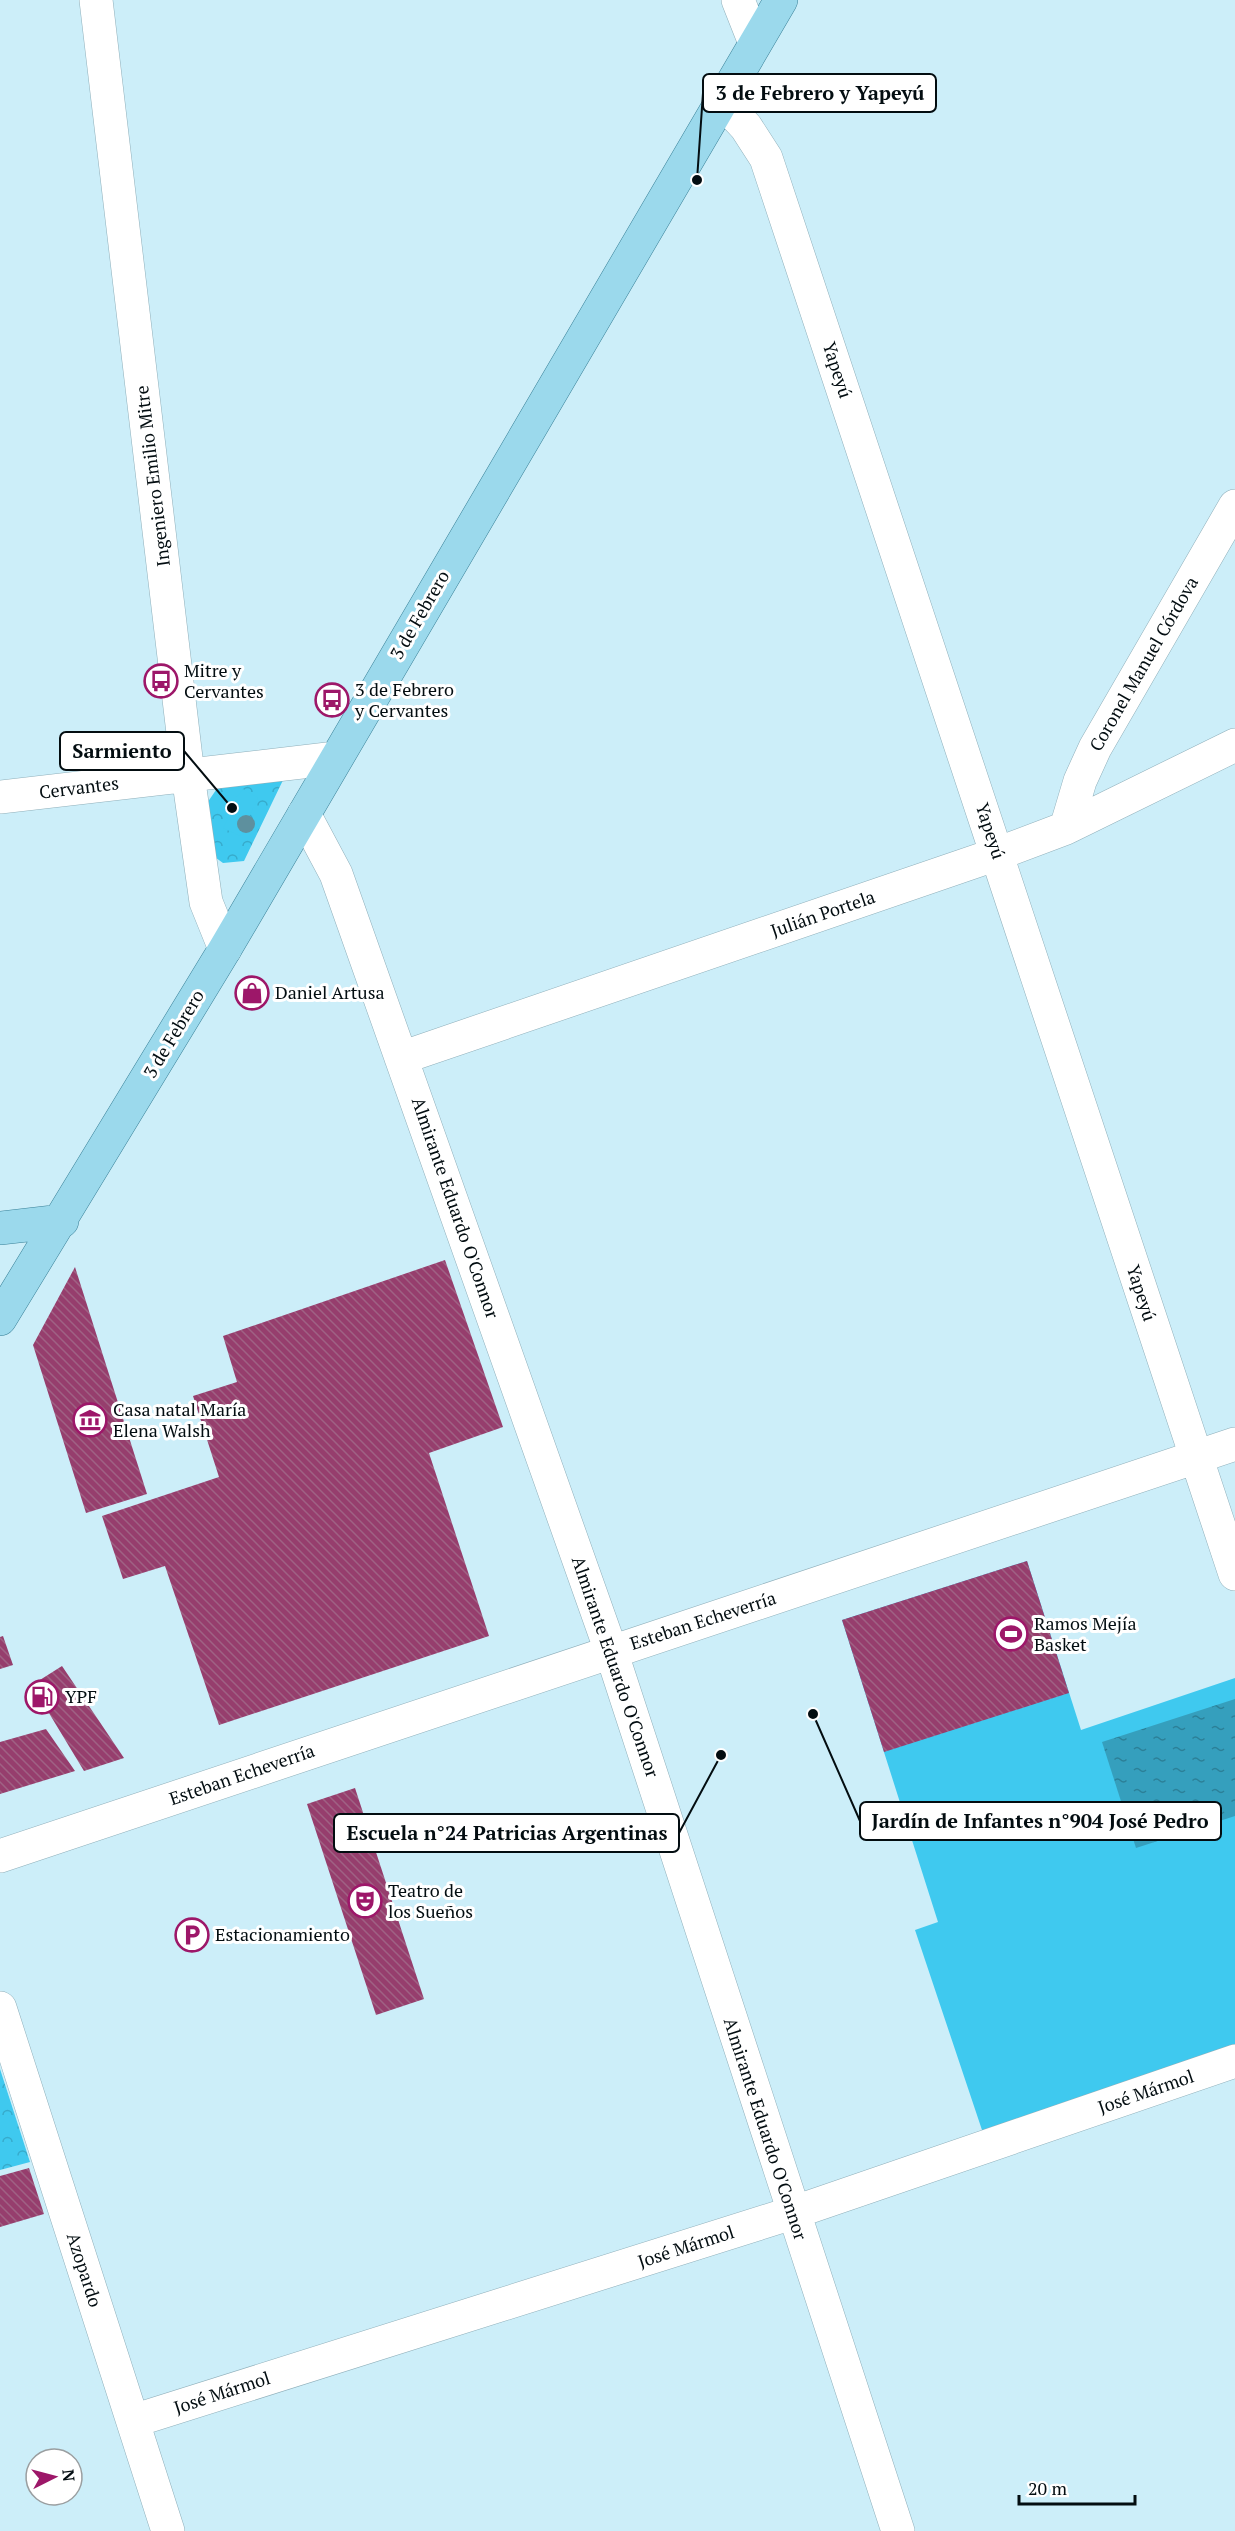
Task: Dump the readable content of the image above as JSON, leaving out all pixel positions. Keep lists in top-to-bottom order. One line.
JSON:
{"streets":{"main road":["3 de Febrero"],"street":["Yapeyú","Ingeniero Emilio Mitre","Coronel Manuel Córdova","Cervantes","Julián Portela","Almirante Eduardo O'Connor","Esteban Echeverría","José Mármol","Azopardo"]},"crossings":[["Yapeyú","3 de Febrero"],["Yapeyú","Julián Portela"],["Yapeyú","Esteban Echeverría"],["Ingeniero Emilio Mitre","3 de Febrero"],["Ingeniero Emilio Mitre","Cervantes"],["3 de Febrero","Cervantes"],["3 de Febrero","Almirante Eduardo O'Connor"],["Coronel Manuel Córdova","Julián Portela"],["Julián Portela","Almirante Eduardo O'Connor"],["Almirante Eduardo O'Connor","Esteban Echeverría"],["Almirante Eduardo O'Connor","José Mármol"],["José Mármol","Azopardo"]],"places":{"other":["3 de Febrero y Yapeyú","Sarmiento","Jardín de Infantes n°904 José Pedro","Escuela n°24 Patricias Argentinas"],"bus stop":["Mitre y Cervantes","3 de Febrero y Cervantes"],"shop":["Daniel Artusa"],"museum":["Casa natal María Elena Walsh"],"sports":["Ramos Mejía Basket"],"fuel station":["YPF"],"theatre":["Teatro de los Sueños"],"parking":["Estacionamiento"]},"scale_bar":"20 m","north":"right"}
